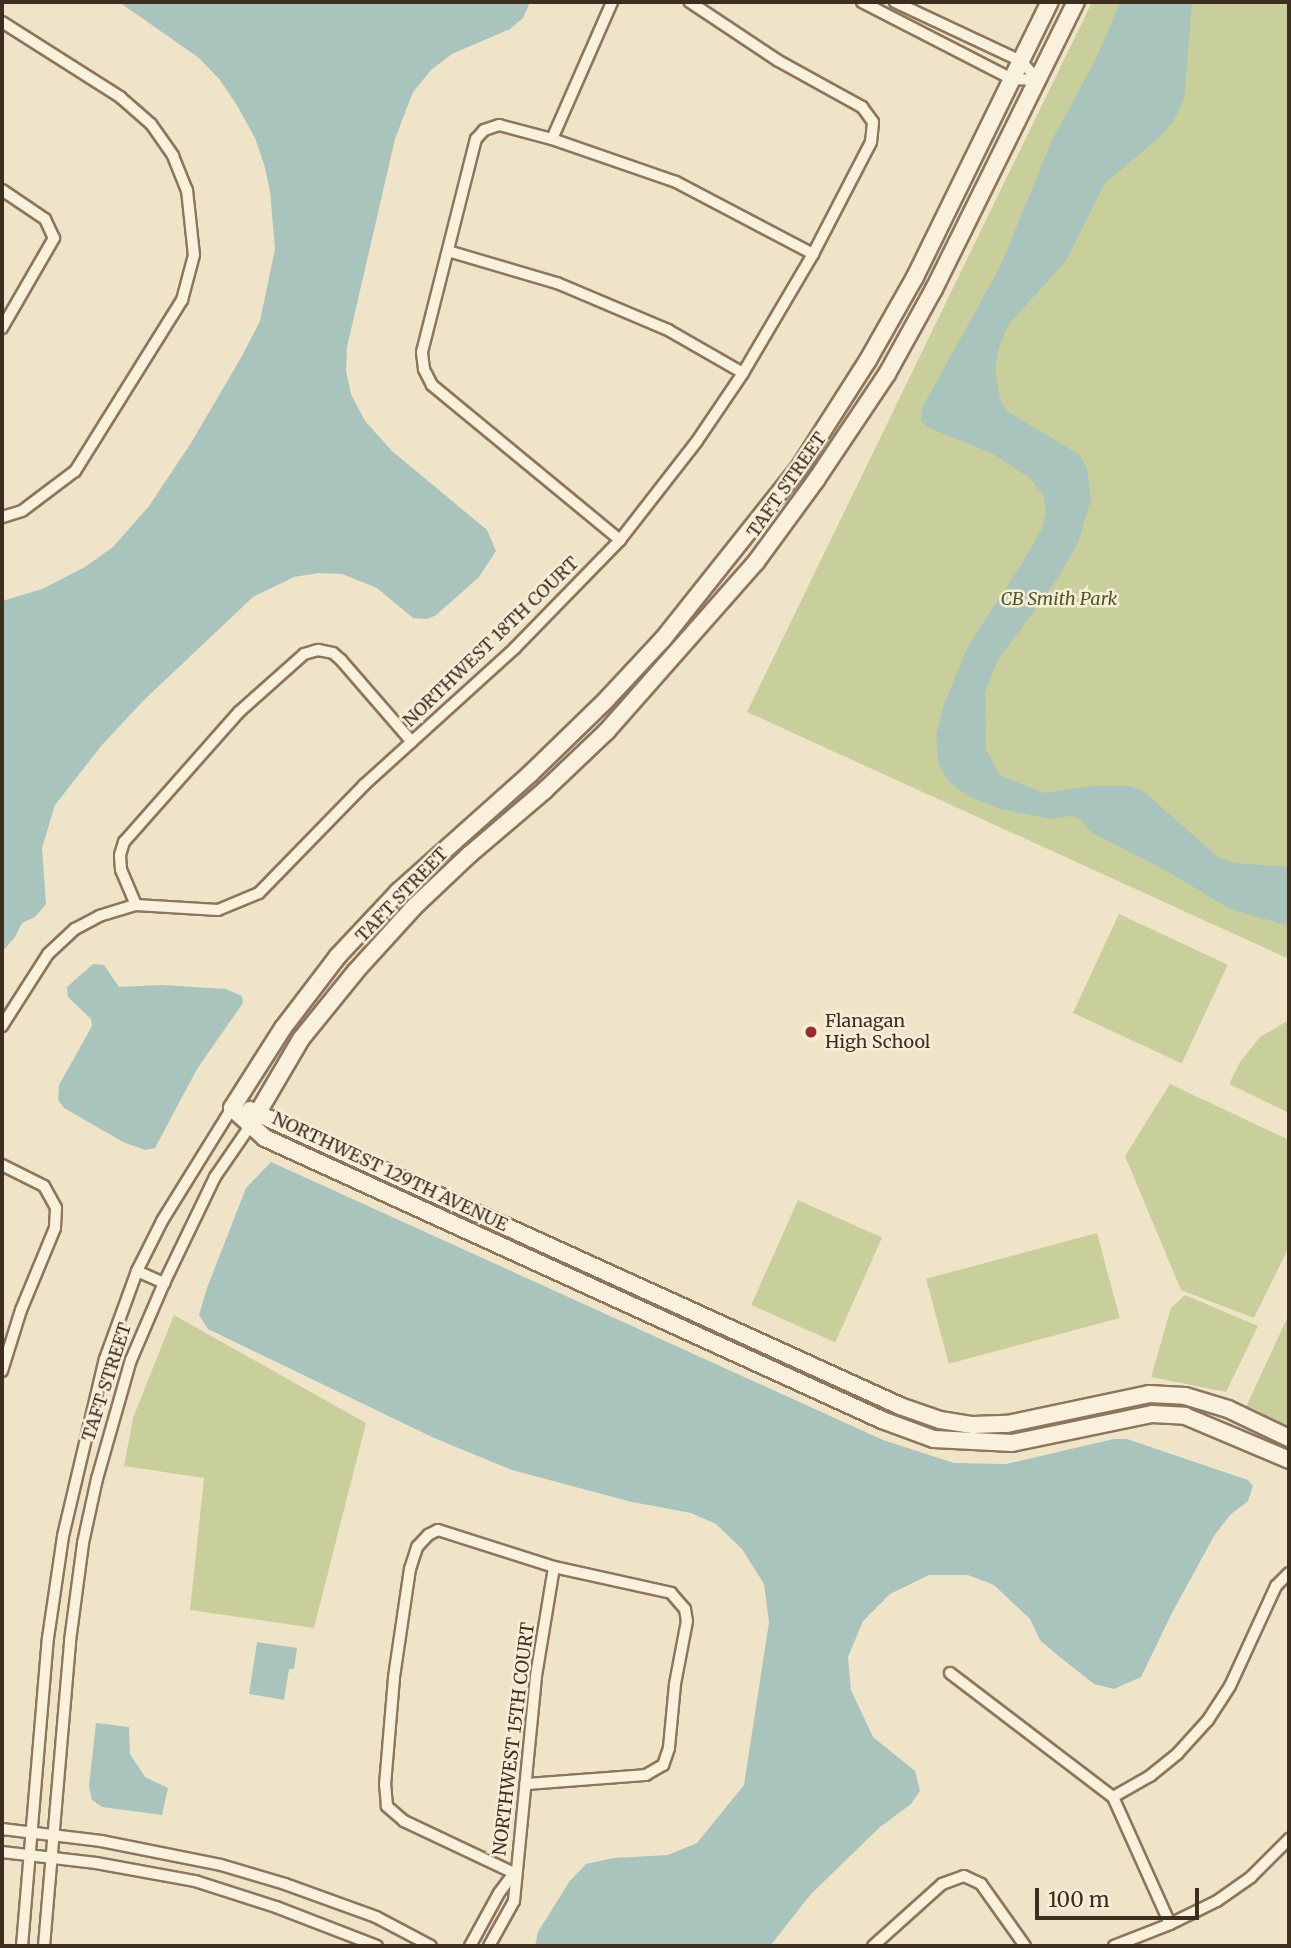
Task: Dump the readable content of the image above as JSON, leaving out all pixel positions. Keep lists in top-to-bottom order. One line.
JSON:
{"streets":{"street":["TAFT STREET","NORTHWEST 18TH COURT","NORTHWEST 129TH AVENUE","NORTHWEST 15TH COURT"]},"crossings":[["TAFT STREET","NORTHWEST 129TH AVENUE"]],"parks":["CB Smith Park"],"places":["Flanagan High School"],"scale_bar":"100 m"}
